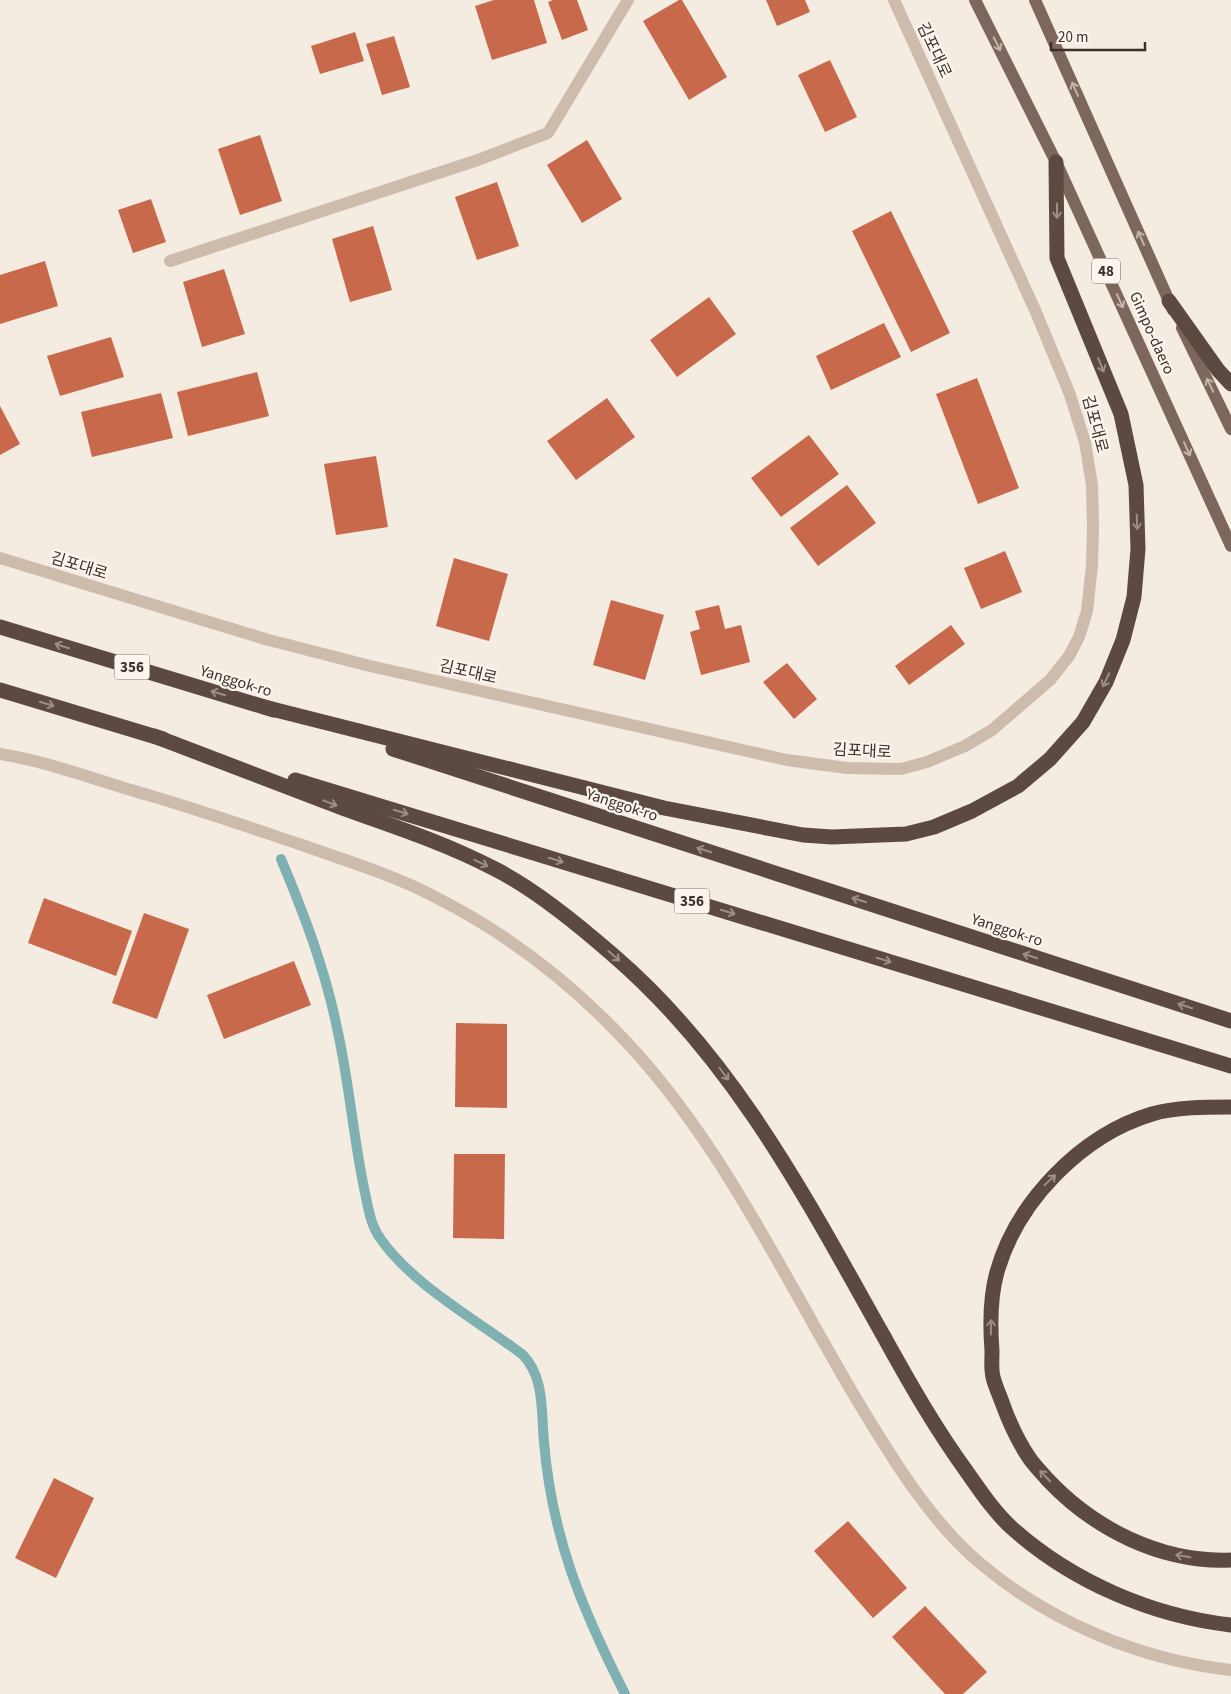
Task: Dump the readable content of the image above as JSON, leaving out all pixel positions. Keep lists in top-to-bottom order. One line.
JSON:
{"streets":{"highway":["356","Yanggok-ro"],"main road":["48","Gimpo-daero"],"lane":["김포대로"]},"scale_bar":"20 m"}
